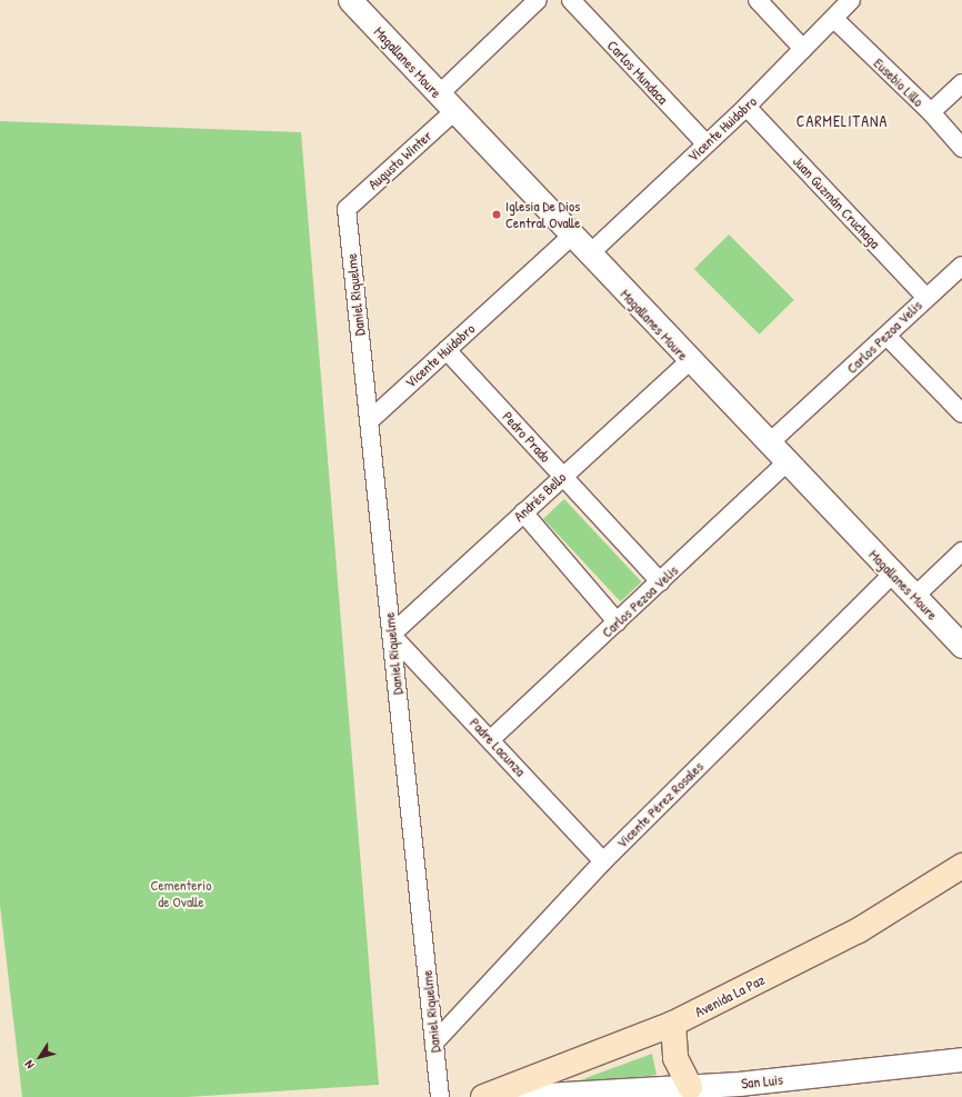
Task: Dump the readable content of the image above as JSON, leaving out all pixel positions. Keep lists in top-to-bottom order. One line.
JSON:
{"streets":{"main road":["Avenida La Paz"],"street":["Magallanes Moure","Carlos Mundaca","Eusebio Lillo","Vicente Huidobro","Augusto Winter","Juan Guzmán Cruchaga","Daniel Riquelme","Carlos Pezoa Velis","Pedro Prado","Andrés Bello","Padre Lacunza","Vicente Pérez Rosales","San Luis"]},"crossings":[["Magallanes Moure","Vicente Huidobro"],["Magallanes Moure","Augusto Winter"],["Magallanes Moure","Carlos Pezoa Velis"],["Magallanes Moure","Andrés Bello"],["Magallanes Moure","Vicente Pérez Rosales"],["Carlos Mundaca","Vicente Huidobro"],["Eusebio Lillo","Vicente Huidobro"],["Vicente Huidobro","Juan Guzmán Cruchaga"],["Vicente Huidobro","Daniel Riquelme"],["Vicente Huidobro","Pedro Prado"],["Augusto Winter","Daniel Riquelme"],["Juan Guzmán Cruchaga","Carlos Pezoa Velis"],["Daniel Riquelme","Andrés Bello"],["Daniel Riquelme","Padre Lacunza"],["Daniel Riquelme","Vicente Pérez Rosales"],["Carlos Pezoa Velis","Pedro Prado"],["Carlos Pezoa Velis","Padre Lacunza"],["Pedro Prado","Andrés Bello"],["Andrés Bello","Padre Lacunza"],["Padre Lacunza","Vicente Pérez Rosales"]],"districts":["CARMELITANA"],"parks":["Cementerio de Ovalle"],"places":["Iglesia De Dios Central Ovalle"],"north":"bottom left"}
